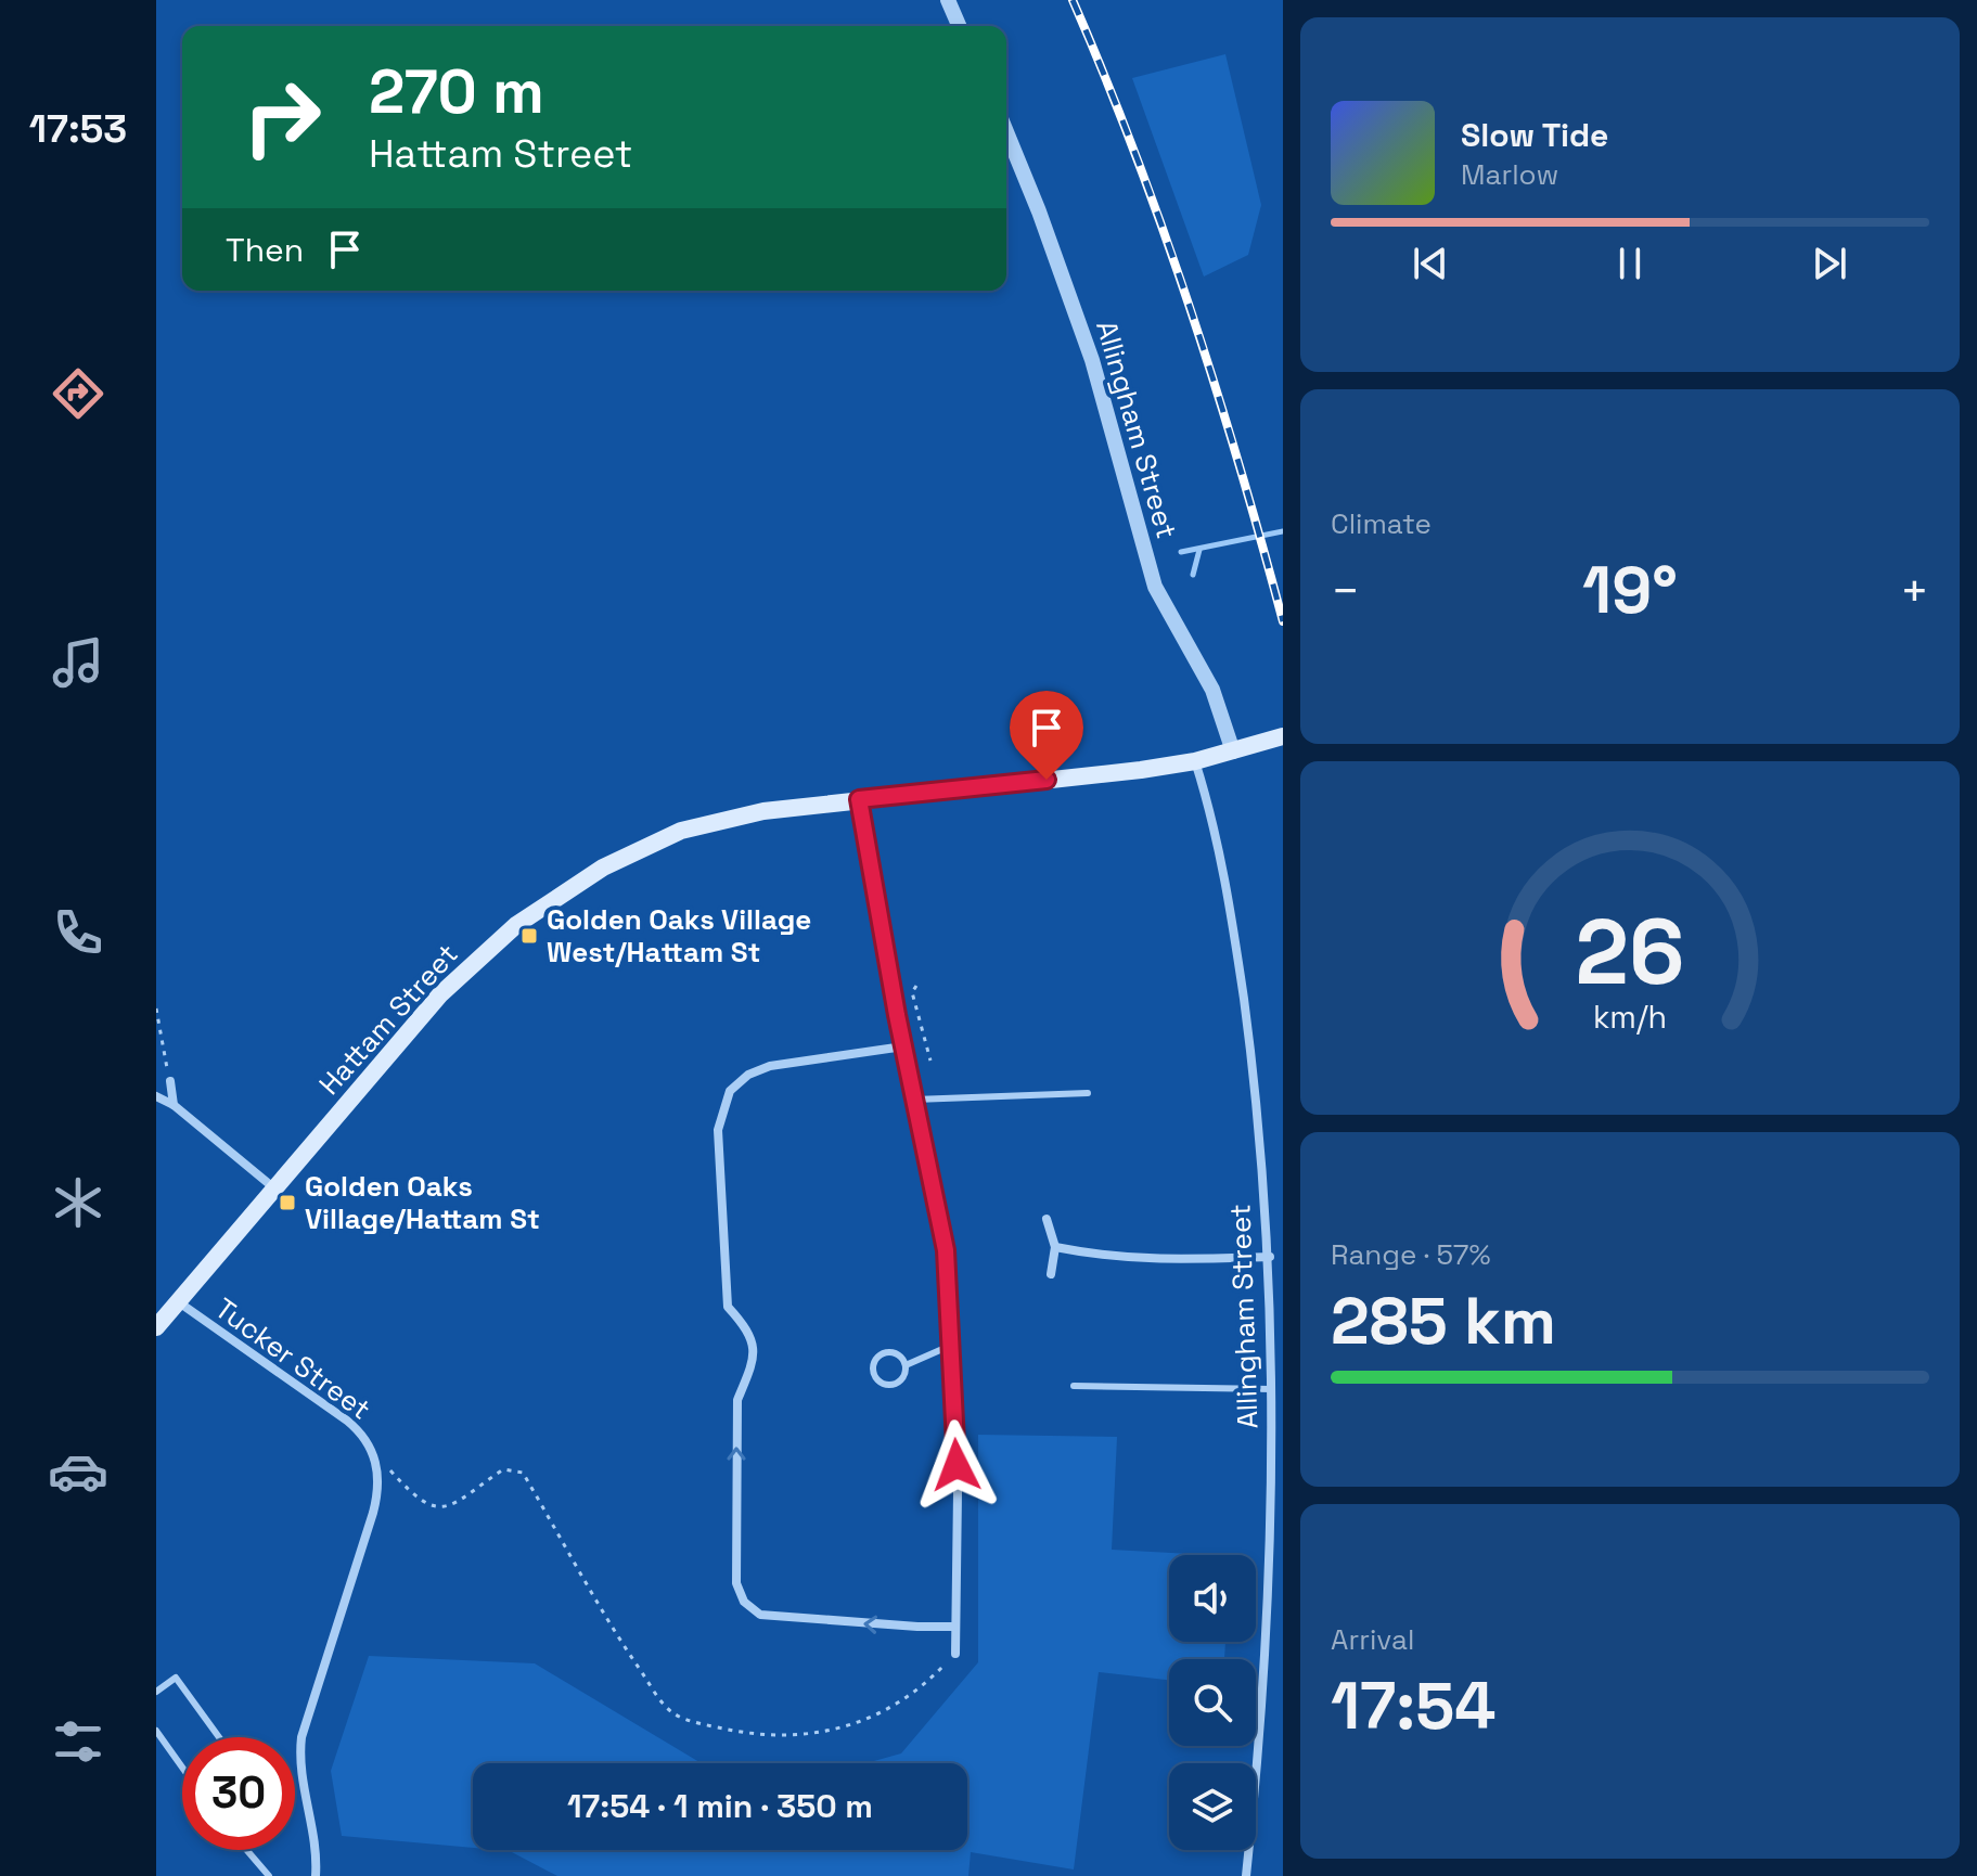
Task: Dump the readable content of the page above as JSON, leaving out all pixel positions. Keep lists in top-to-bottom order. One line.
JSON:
{"streets":{"main road":["Hattam Street"],"street":["Allingham Street","Tucker Street"]},"crossings":[["Allingham Street","Hattam Street"],["Hattam Street","Tucker Street"]],"places":{"transit":["Golden Oaks Village West/Hattam St","Golden Oaks Village/Hattam St"]},"page":{"tabs":"17:53","turn":["270 m","Hattam Street"],"song":["Slow Tide","Marlow"],"then":"Then","tile":["Climate",["Range · 57%","285 km"],["Arrival","17:54"]],"heat":["−","19°","+"],"limit":"30","trip":"17:54 · 1 min · 350 m","gauge":["26","km/h"]}}
